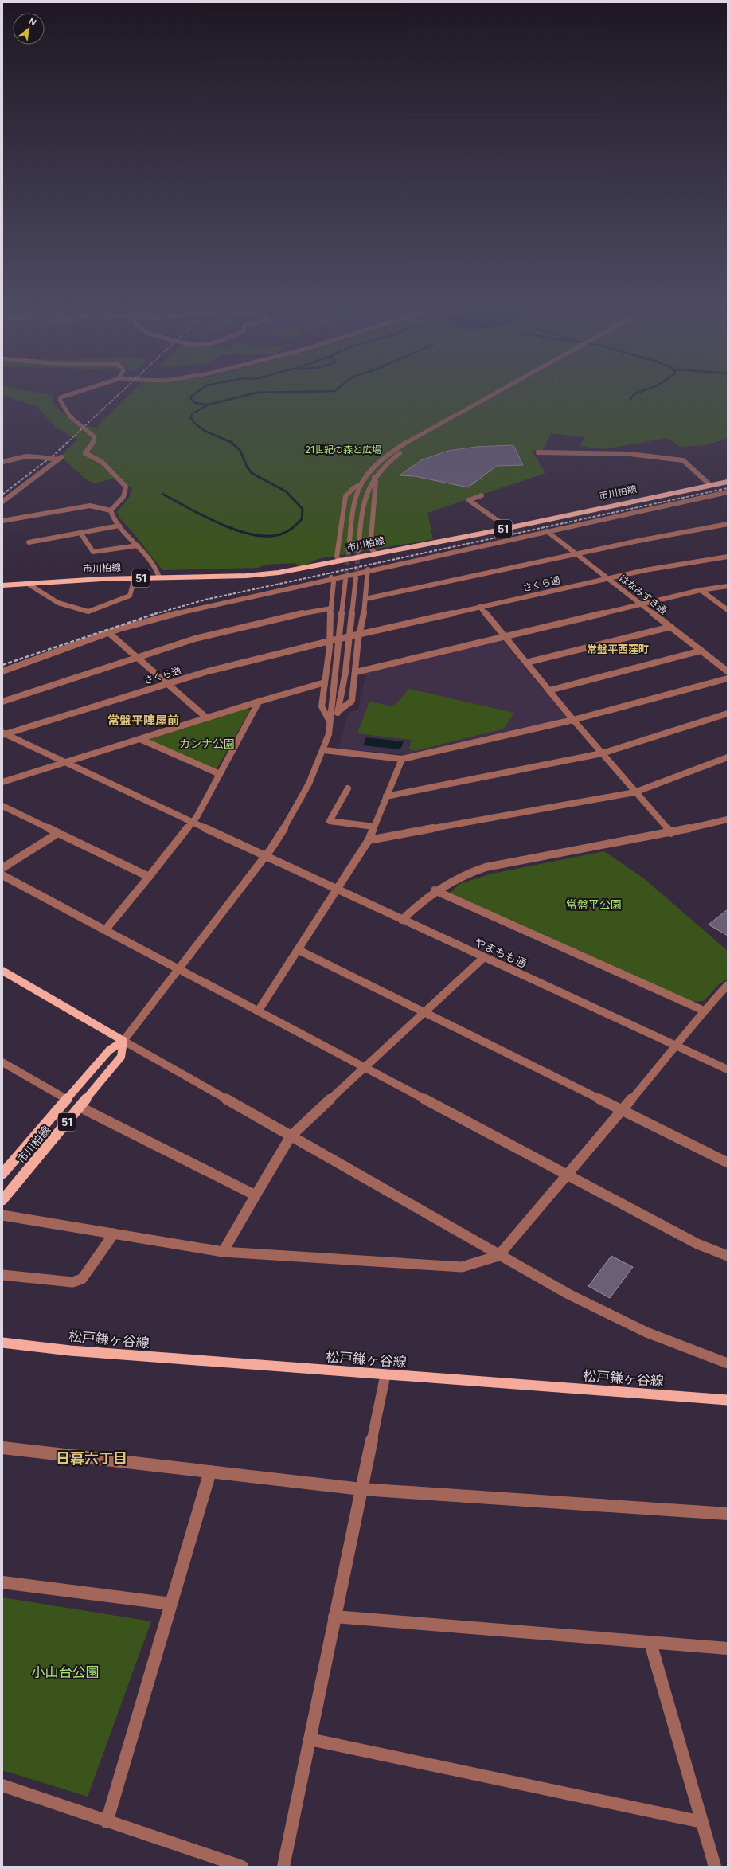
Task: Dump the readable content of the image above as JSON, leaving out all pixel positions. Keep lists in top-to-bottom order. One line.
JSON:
{"streets":{"main road":["市川柏線","51","松戸鎌ヶ谷線"],"street":["さくら通","はなみずき通","やまもも通"]},"crossings":[["さくら通","はなみずき通"],["さくら通","やまもも通"]],"districts":["常盤平西窪町","常盤平陣屋前","日暮六丁目"],"parks":["21世紀の森と広場","カンナ公園","常盤平公園","小山台公園"],"north":"top right"}
